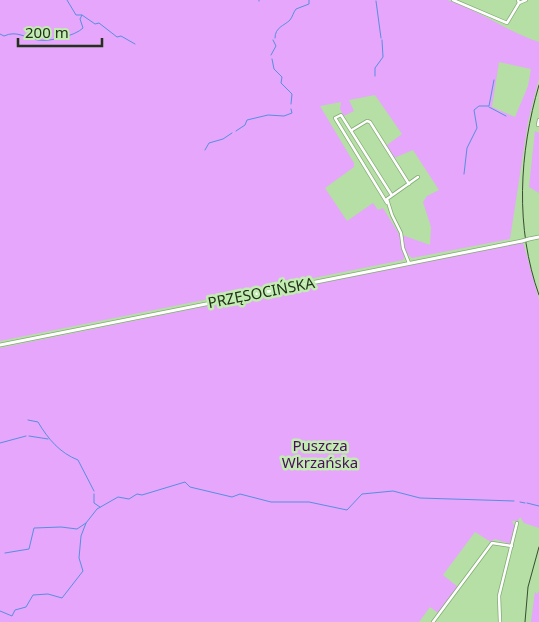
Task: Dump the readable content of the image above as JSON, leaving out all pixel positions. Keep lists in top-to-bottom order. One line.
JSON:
{"streets":{"street":["PRZĘSOCIŃSKA"]},"parks":["Puszcza Wkrzańska"],"scale_bar":"200 m"}
